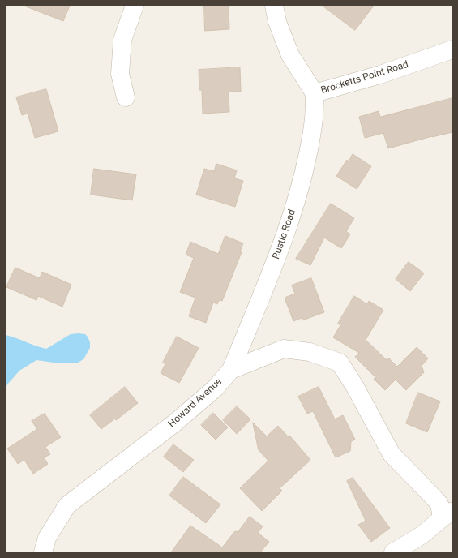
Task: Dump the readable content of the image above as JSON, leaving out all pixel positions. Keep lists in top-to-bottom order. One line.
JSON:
{"streets":{"street":["Brocketts Point Road","Rustic Road","Howard Avenue"]},"crossings":[["Brocketts Point Road","Rustic Road"],["Rustic Road","Howard Avenue"]]}
